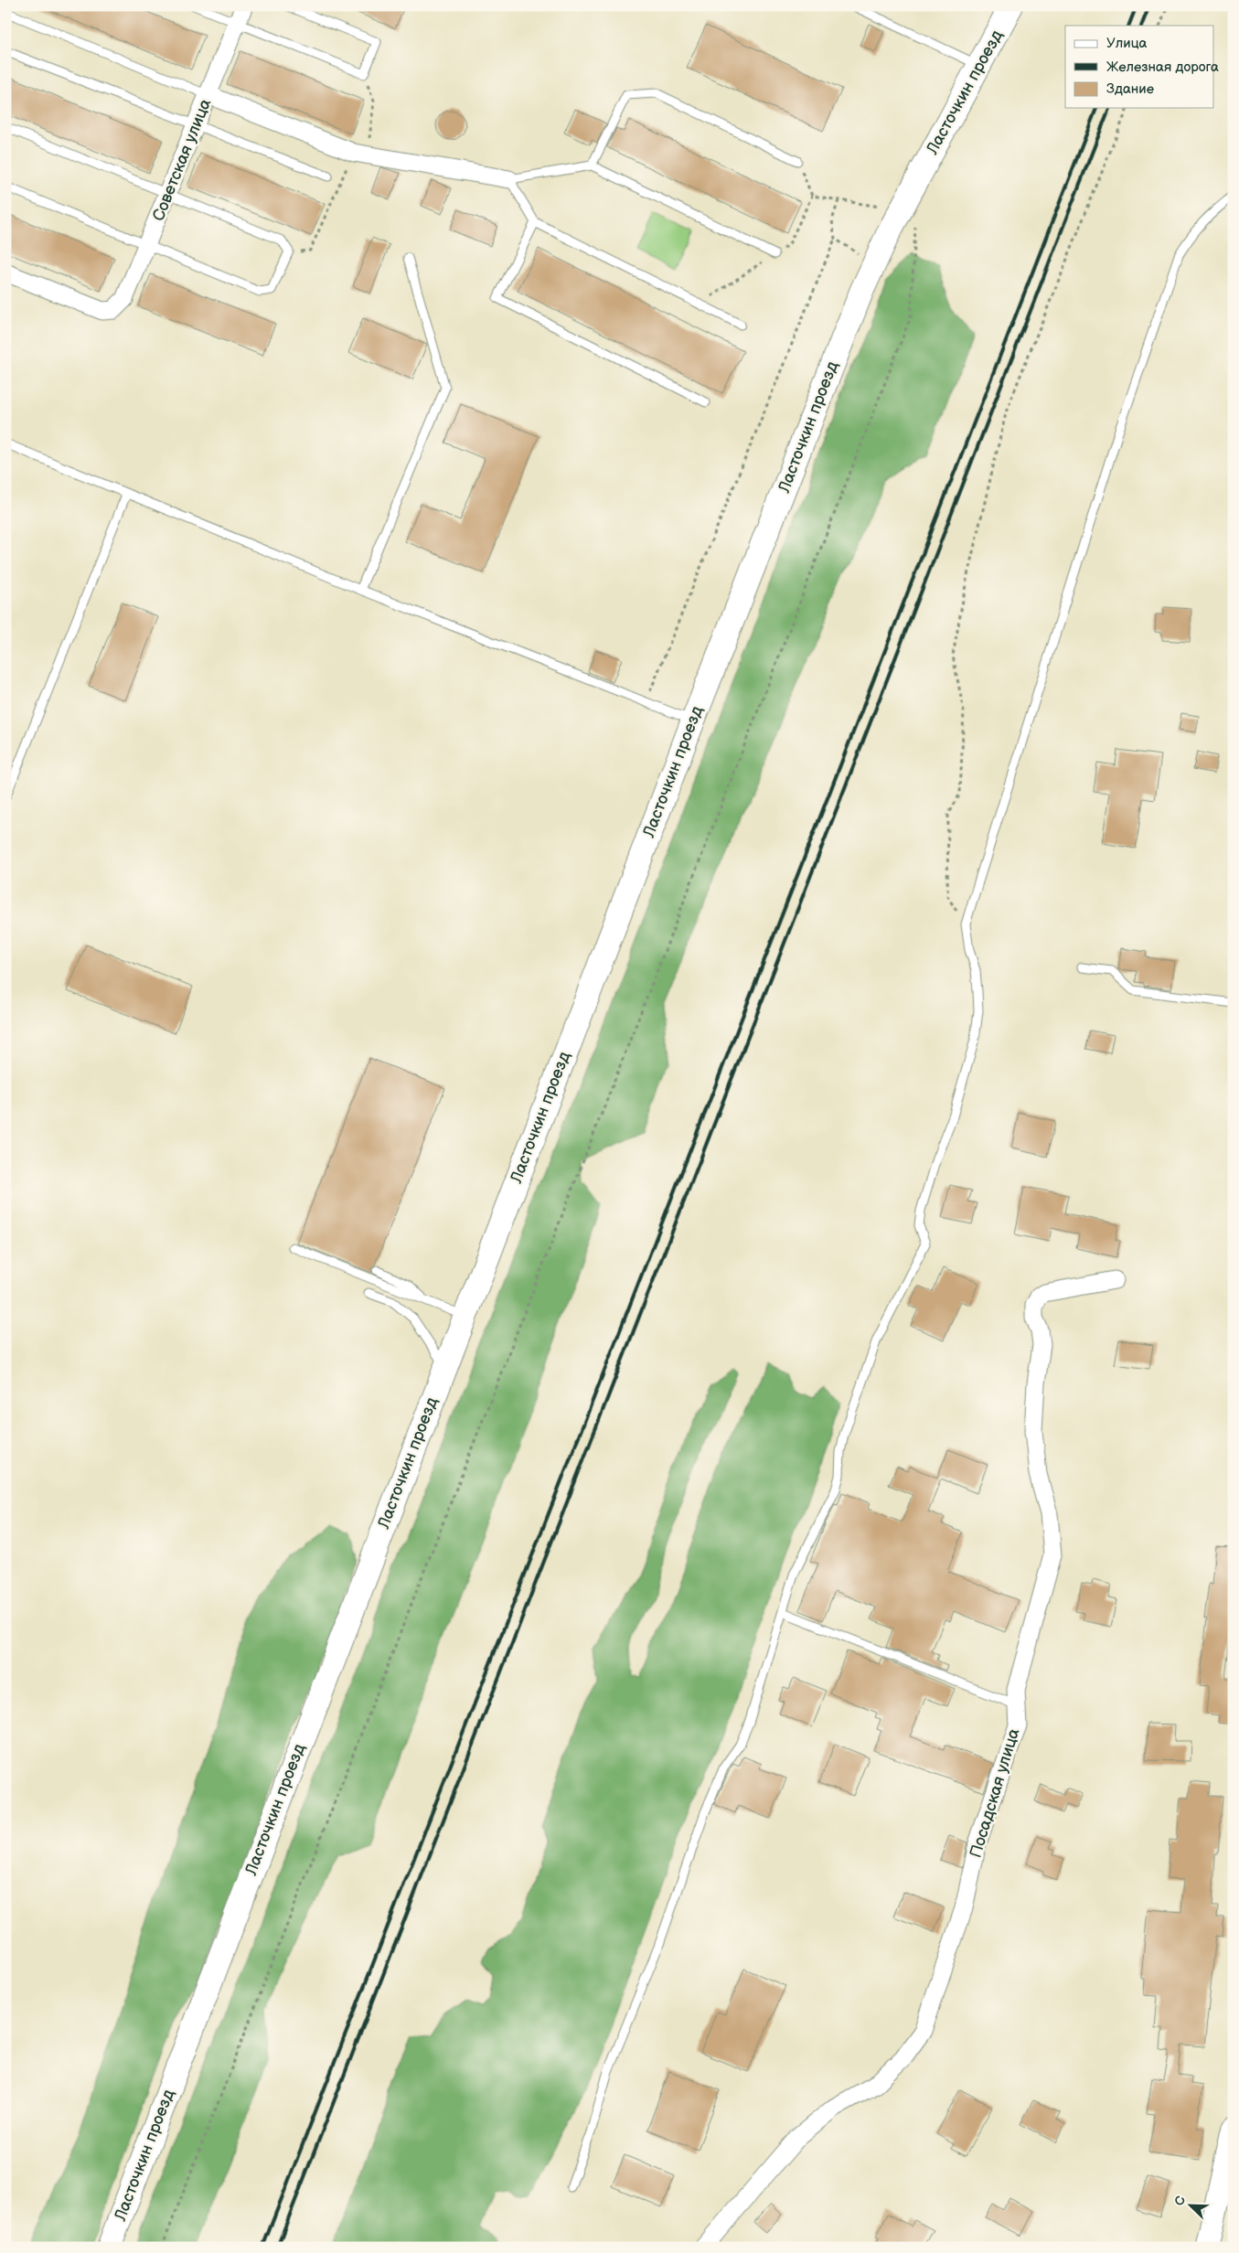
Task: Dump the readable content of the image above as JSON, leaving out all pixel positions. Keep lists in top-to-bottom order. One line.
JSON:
{"streets":{"street":["Ласточкин проезд","Советская улица","Посадская улица"]},"legend":["Улица","Железная дорога","Здание"],"north":"top left"}
